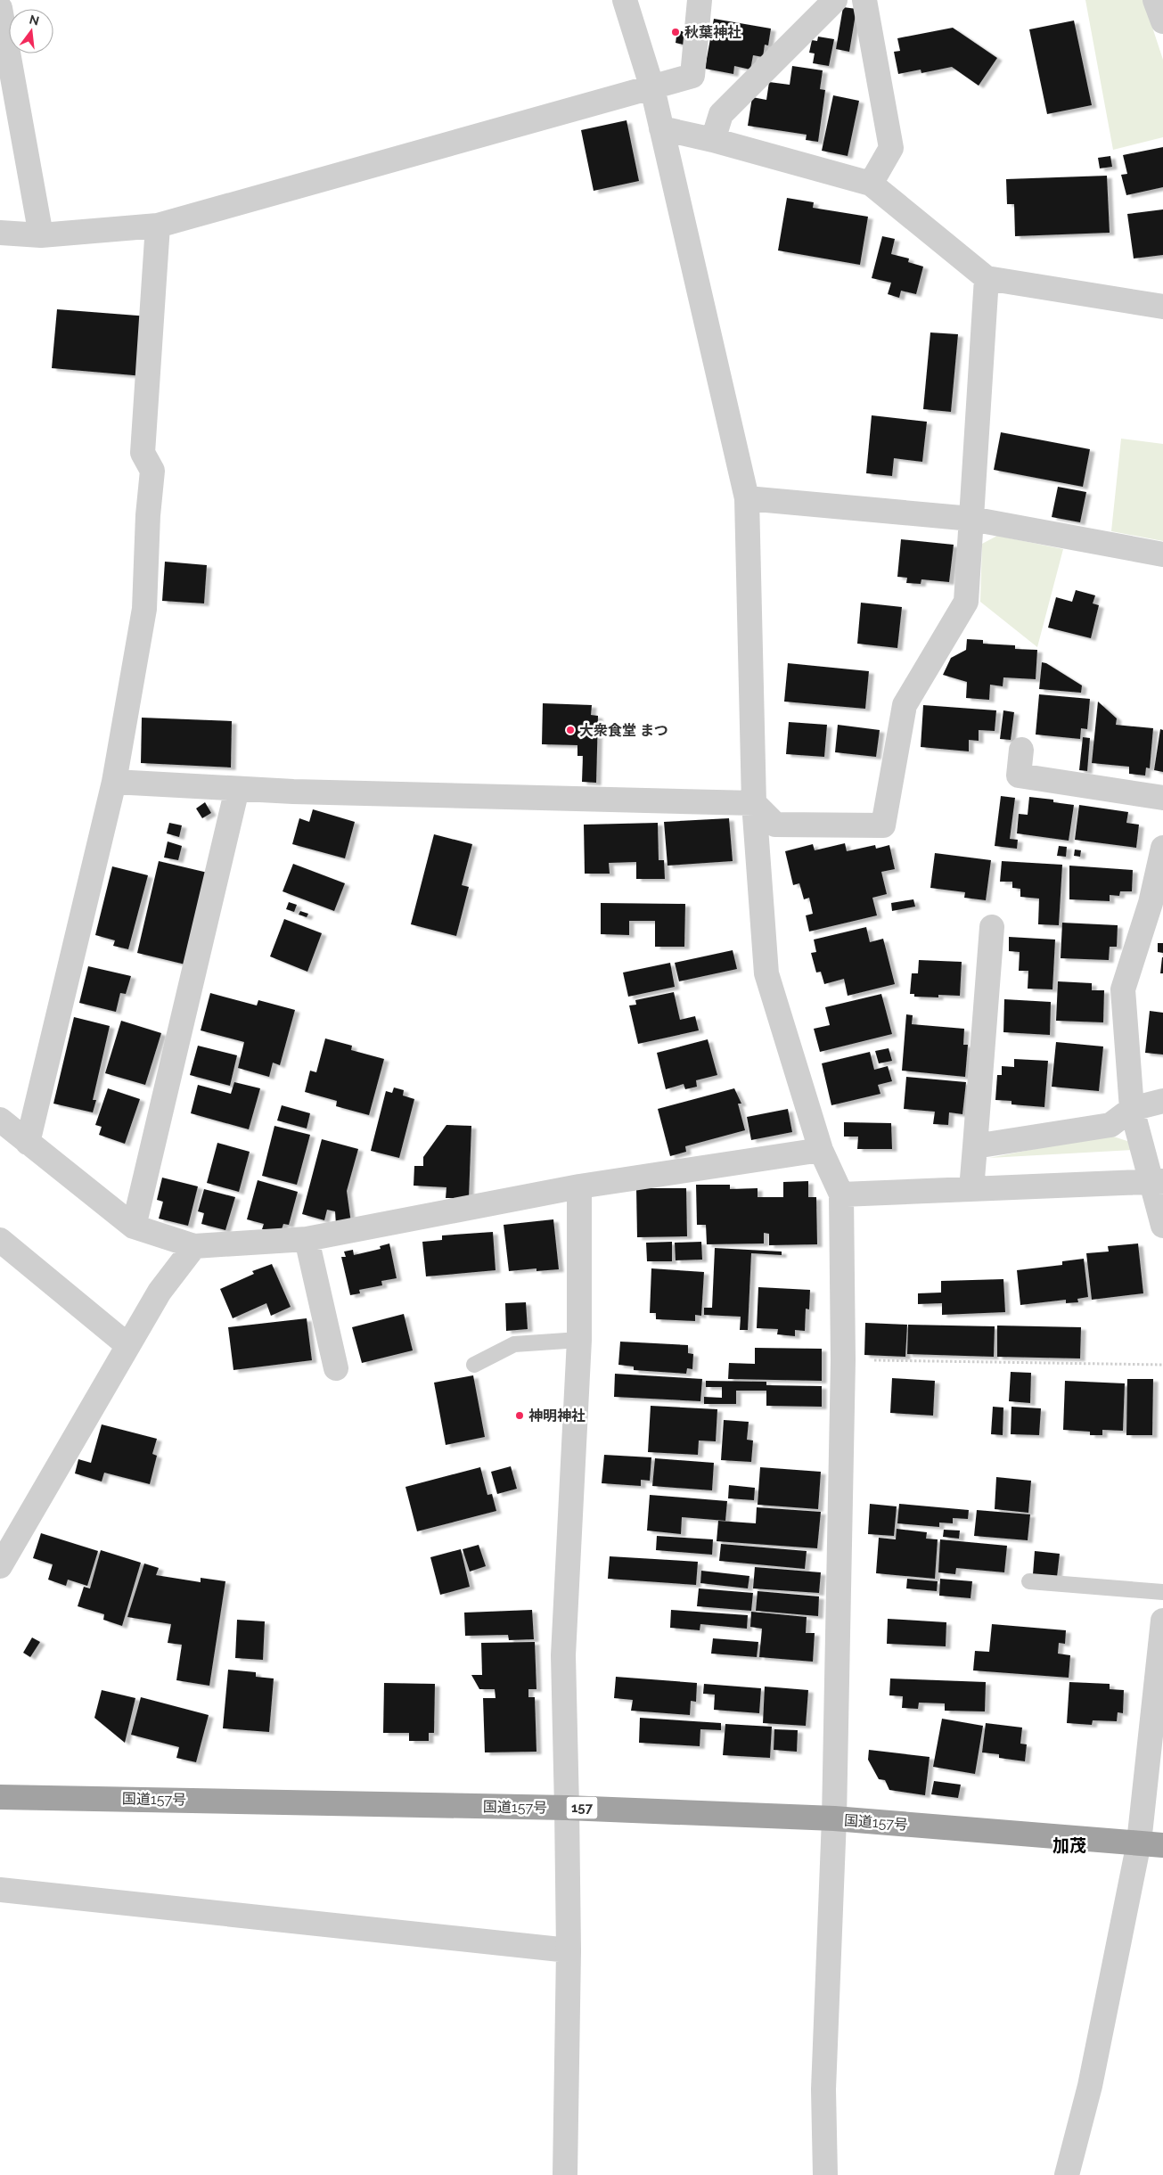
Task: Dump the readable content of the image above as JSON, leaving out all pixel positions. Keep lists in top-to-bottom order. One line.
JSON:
{"streets":{"highway":["国道157号","157"]},"districts":["加茂"],"places":["秋葉神社","大衆食堂 まつ","神明神社"],"north":"top"}
